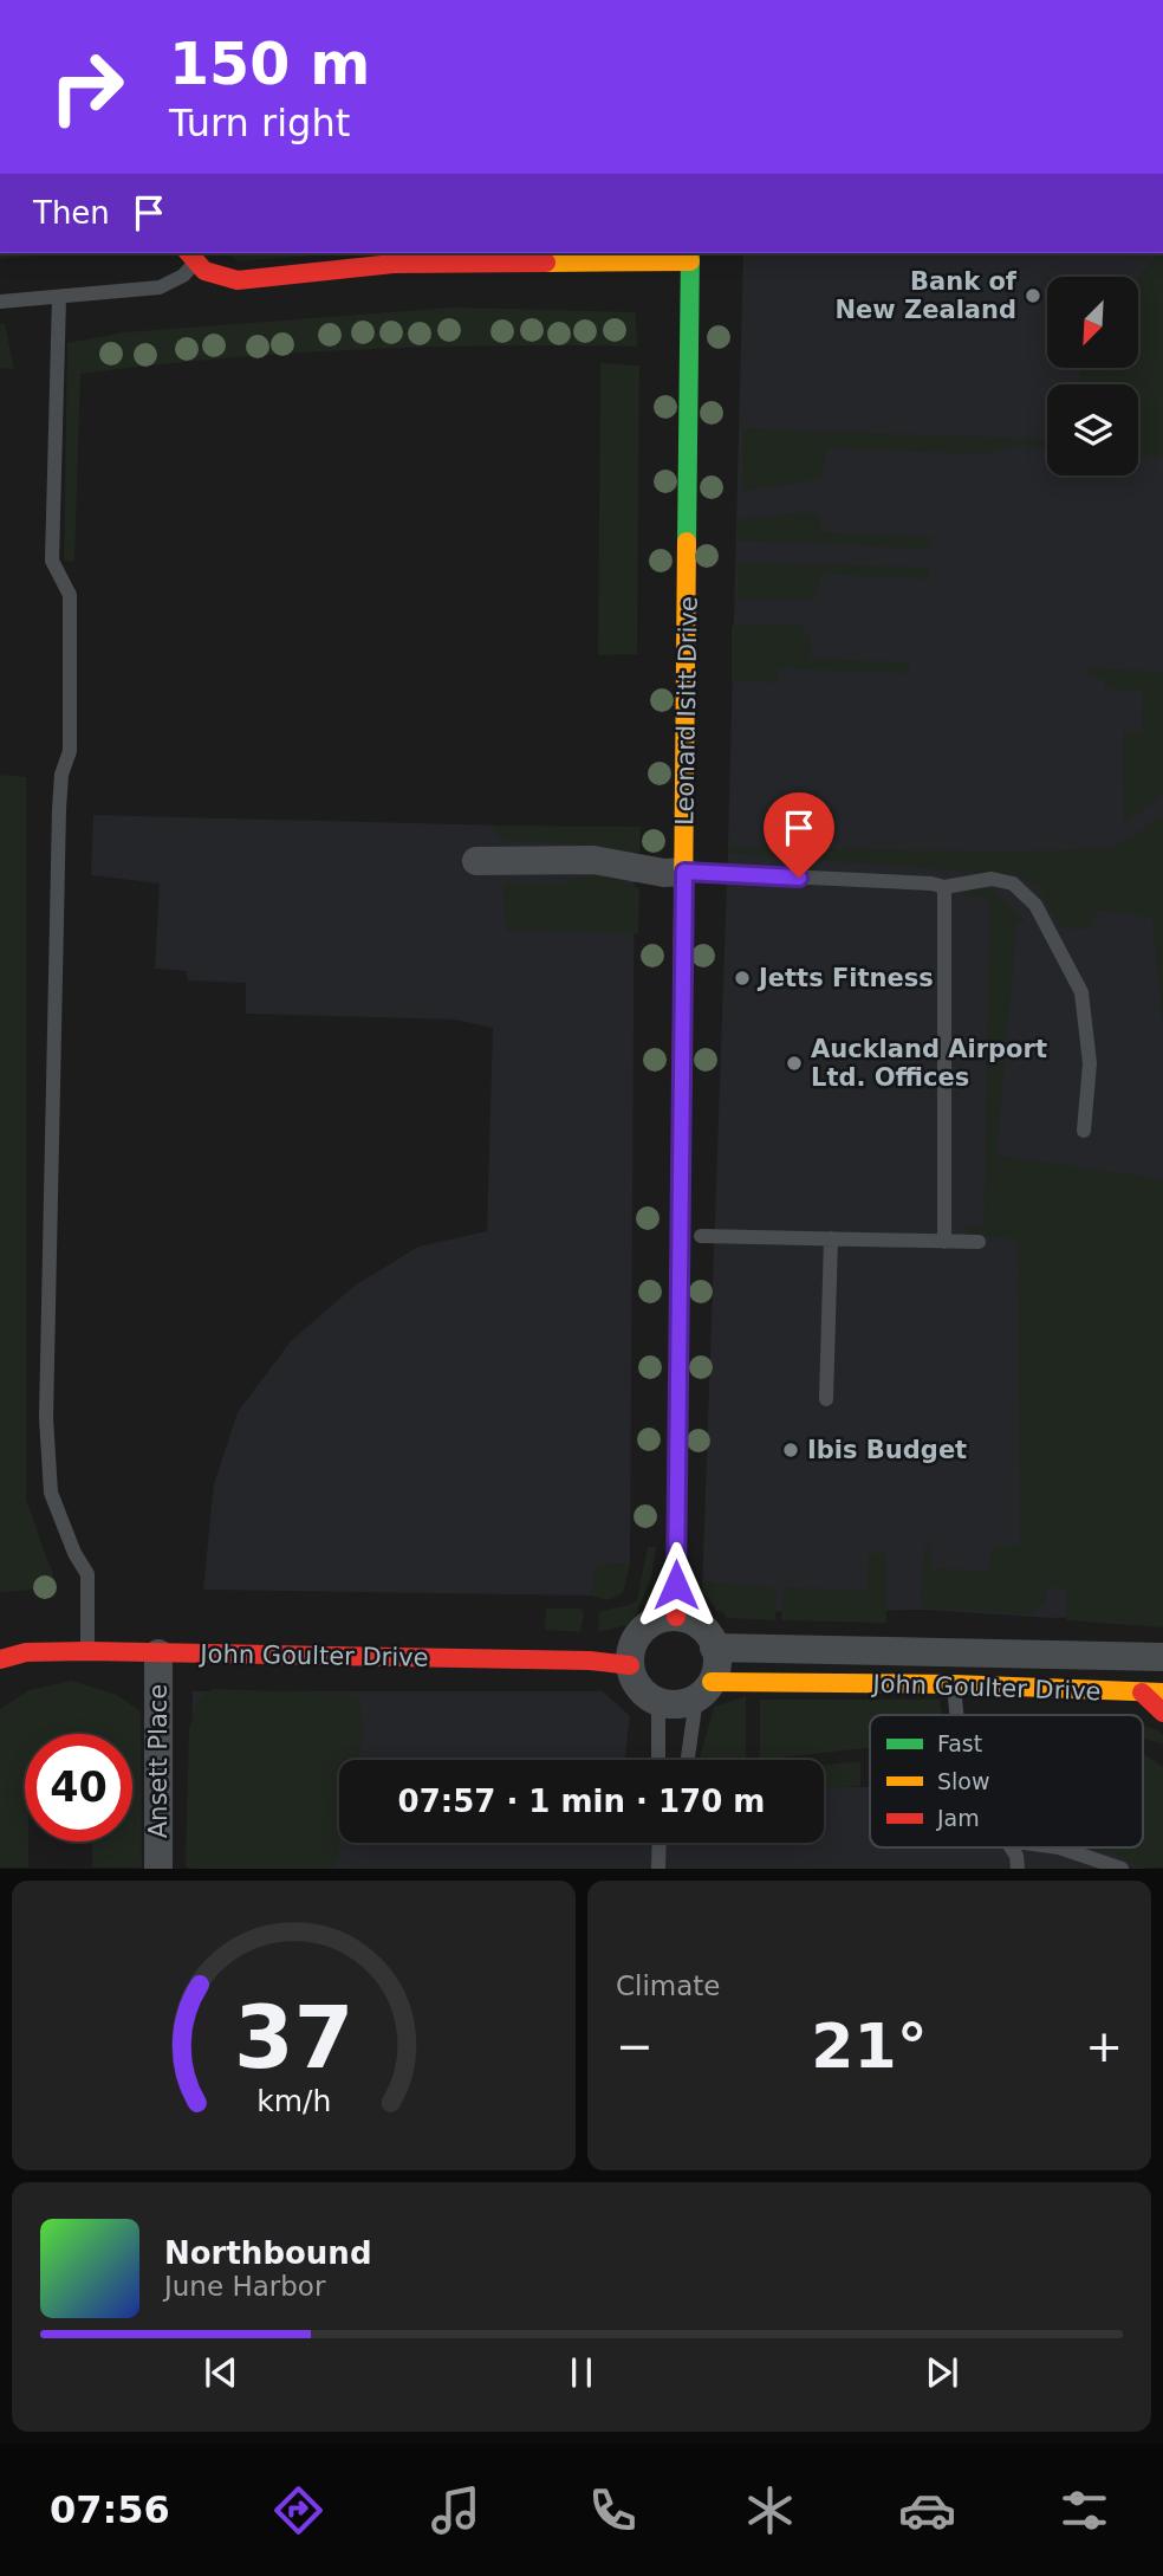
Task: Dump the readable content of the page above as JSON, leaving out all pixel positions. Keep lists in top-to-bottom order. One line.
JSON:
{"streets":{"street":["Leonard Isitt Drive","John Goulter Drive","Ansett Place"]},"crossings":[["Leonard Isitt Drive","John Goulter Drive"],["John Goulter Drive","Ansett Place"]],"places":["Bank of New Zealand","Jetts Fitness","Auckland Airport Ltd. Offices","Ibis Budget"],"legend":["Fast","Slow","Jam"],"north":"bottom left","page":{"turn":["150 m","Turn right"],"then":"Then","limit":"40","trip":"07:57 · 1 min · 170 m","tile":"Climate","heat":["−","21°","+"],"song":["Northbound","June Harbor"],"tabs":"07:56","gauge":["37","km/h"]}}
